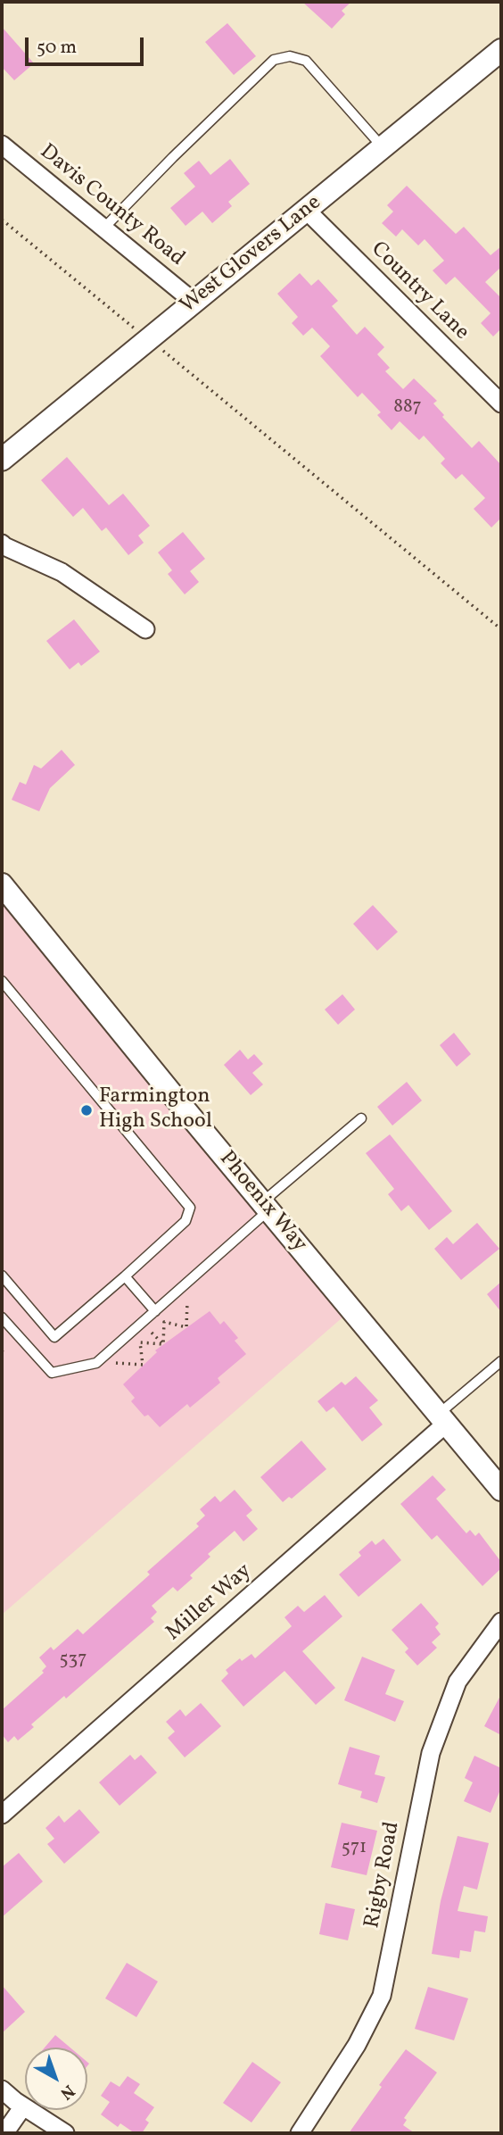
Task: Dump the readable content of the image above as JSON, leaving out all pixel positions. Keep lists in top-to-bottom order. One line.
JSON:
{"streets":{"street":["Davis County Road","West Glovers Lane","Country Lane","Phoenix Way","Miller Way","Rigby Road"]},"crossings":[["Davis County Road","West Glovers Lane"],["West Glovers Lane","Country Lane"],["Phoenix Way","Miller Way"]],"places":["Farmington High School"],"house_numbers":["887","537","571"],"scale_bar":"50 m","north":"bottom right"}
